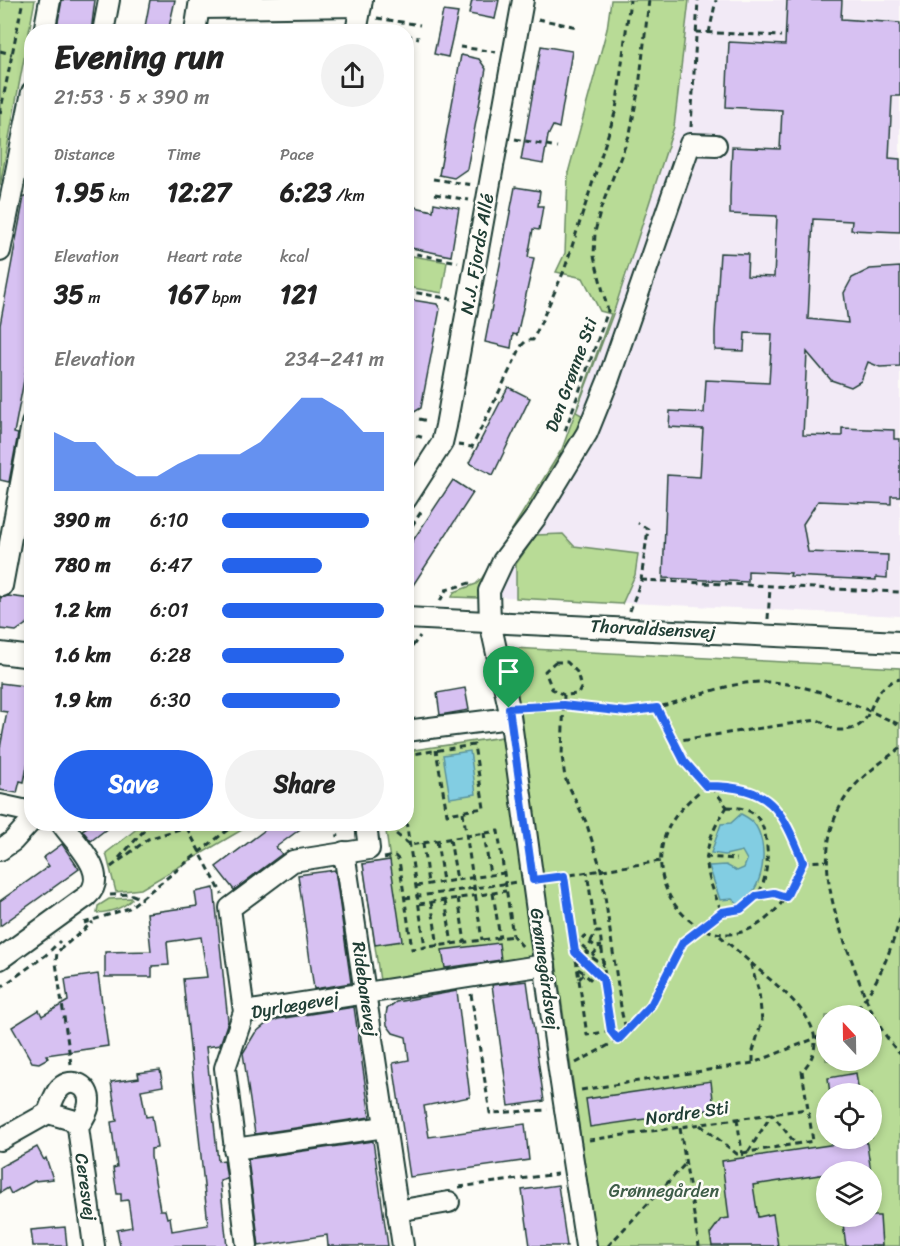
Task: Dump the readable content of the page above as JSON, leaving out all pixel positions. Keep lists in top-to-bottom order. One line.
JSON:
{"streets":{"street":["N.J. Fjords Allé","Thorvaldsensvej","Grønnegårdsvej","Ridebanevej","Dyrlægevej","Ceresvej"],"path":["Den Grønne Sti","Nordre Sti"]},"crossings":[["Thorvaldsensvej","Grønnegårdsvej"],["Grønnegårdsvej","Dyrlægevej"],["Grønnegårdsvej","Nordre Sti"],["Ridebanevej","Dyrlægevej"]],"parks":["Grønnegården"],"north":"top","page":{"heading":["Evening run","21:53 · 5 × 390 m"],"stats":[["Distance","1.95 km"],["Time","12:27"],["Pace","6:23 /km"],["Elevation","35 m"],["Heart rate","167 bpm"],["kcal","121"]],"chart":["Elevation","234–241 m"],"list":[{"name":"390 m","note":"6:10"},{"name":"780 m","note":"6:47"},{"name":"1.2 km","note":"6:01"},{"name":"1.6 km","note":"6:28"},{"name":"1.9 km","note":"6:30"}],"buttons":["Save","Share"]}}
